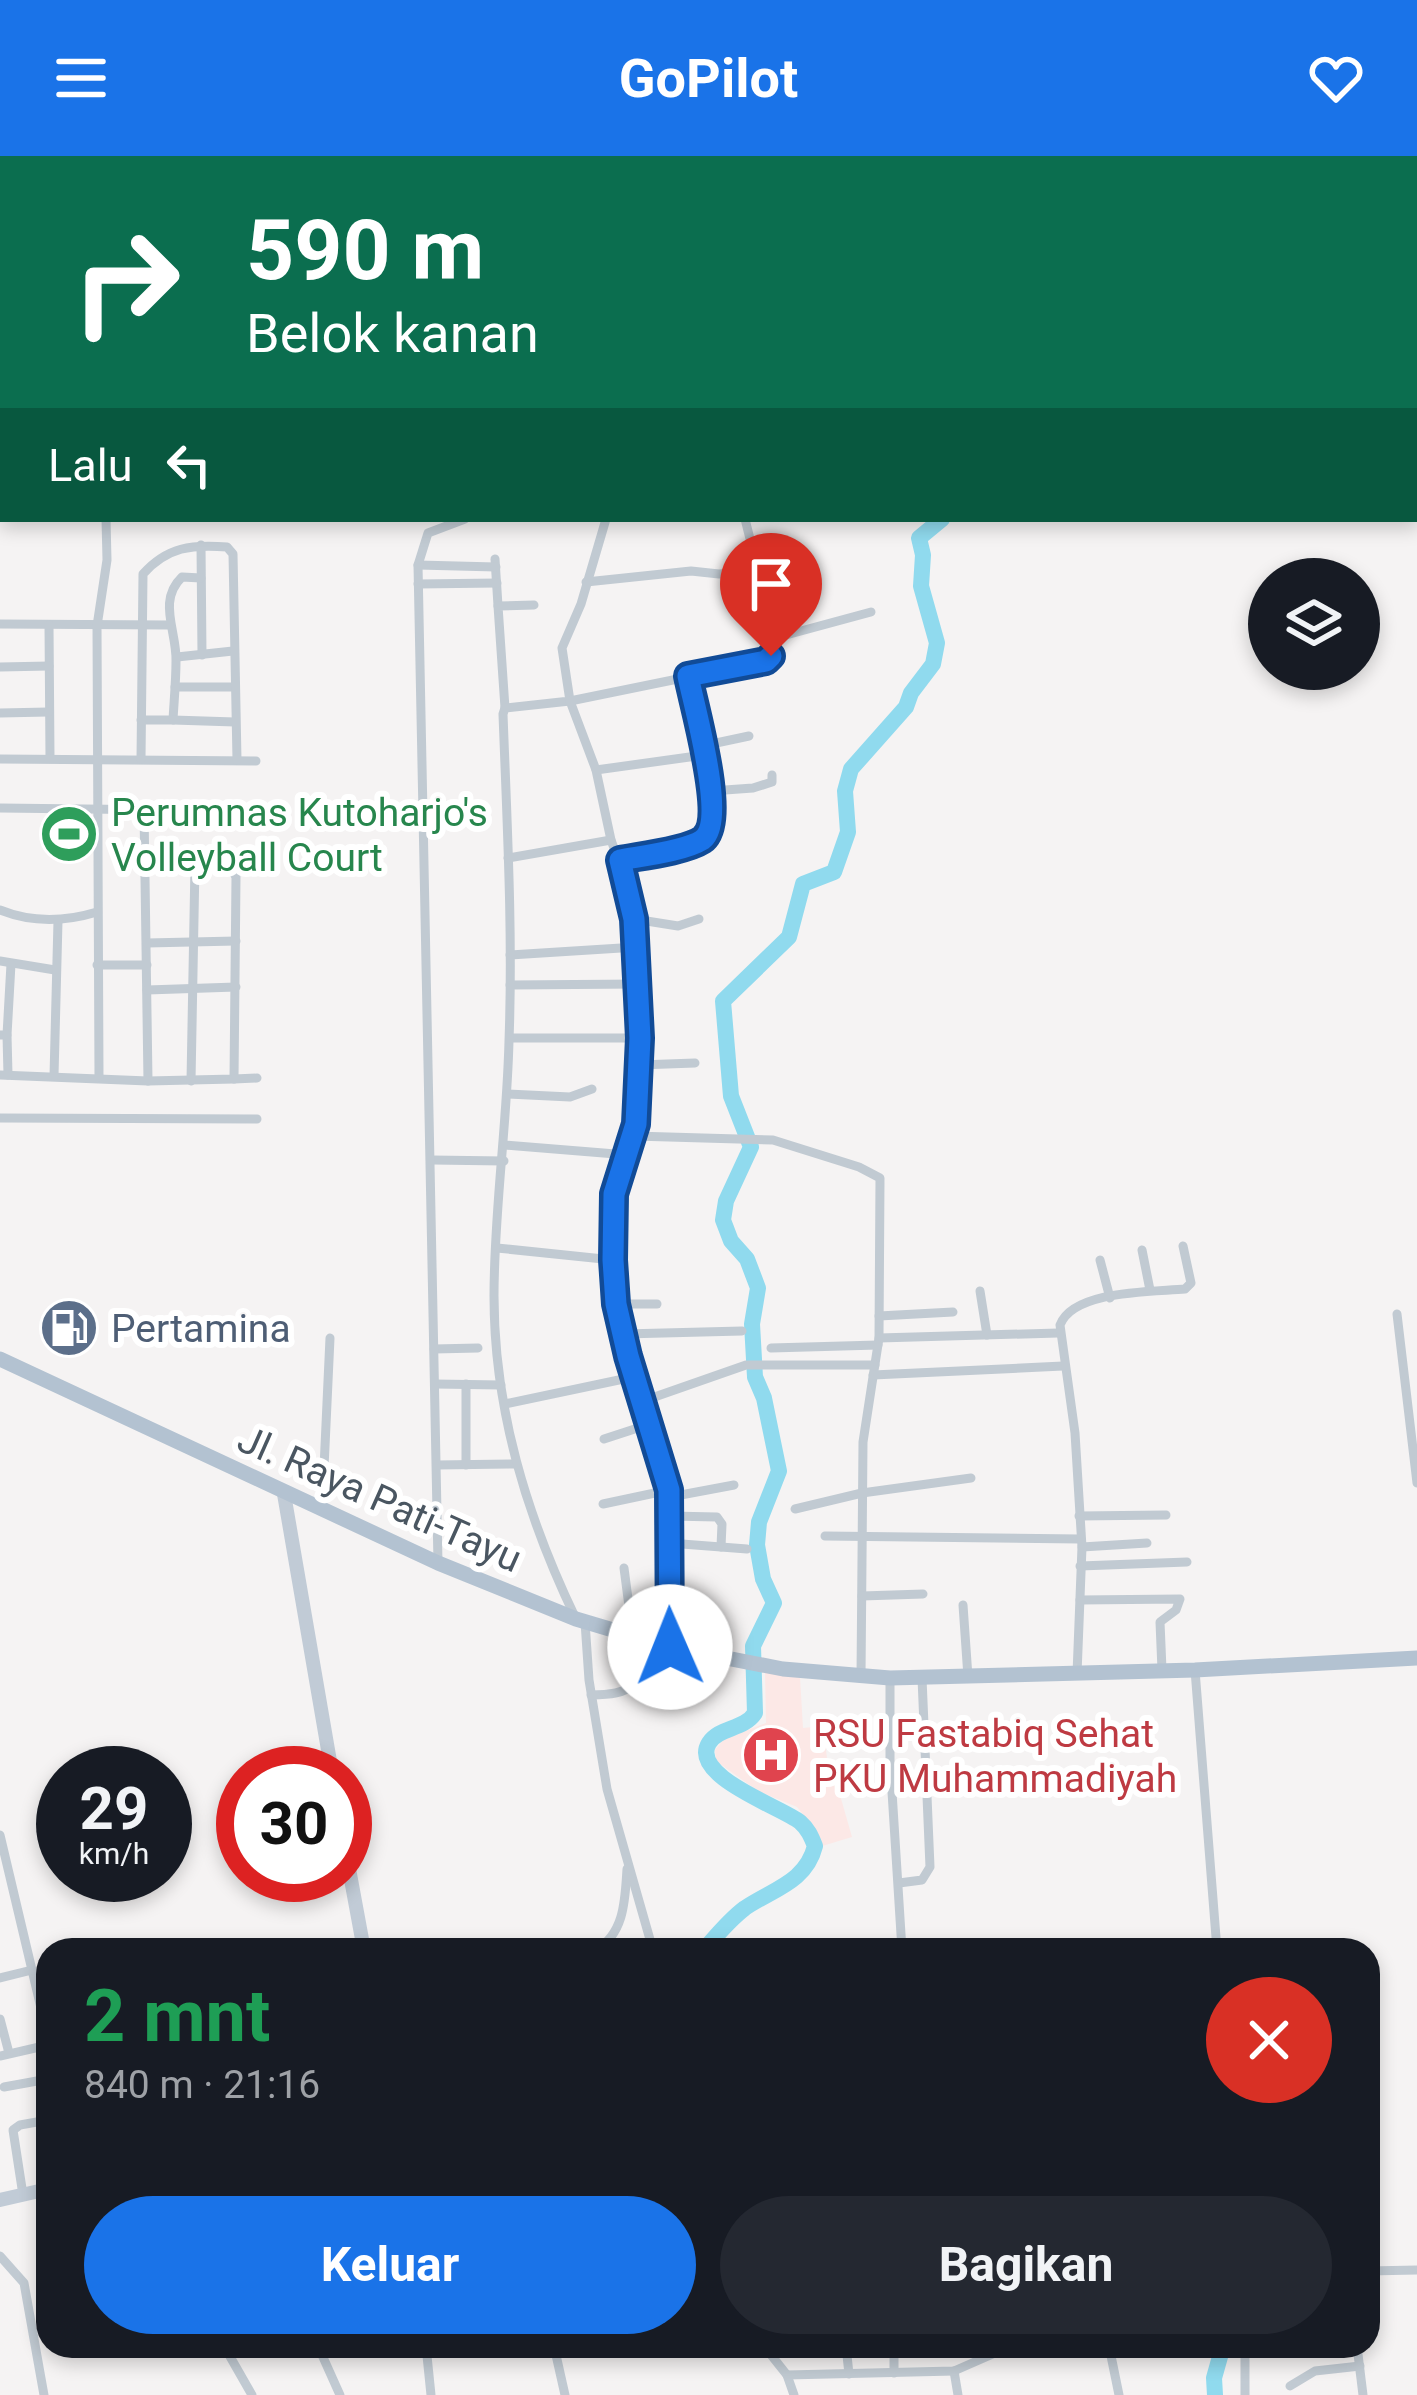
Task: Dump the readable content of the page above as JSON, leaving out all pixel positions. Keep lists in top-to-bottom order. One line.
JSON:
{"streets":{"main road":["Jl. Raya Pati-Tayu"]},"places":{"sports":["Perumnas Kutoharjo's Volleyball Court"],"fuel station":["Pertamina"],"hospital":["RSU Fastabiq Sehat PKU Muhammadiyah"]},"page":{"header":"GoPilot","turn":["590 m","Belok kanan"],"then":"Lalu","speed":"29 km/h","limit":"30","heading":["2 mnt","840 m · 21:16"],"buttons":["Keluar","Bagikan"]}}
